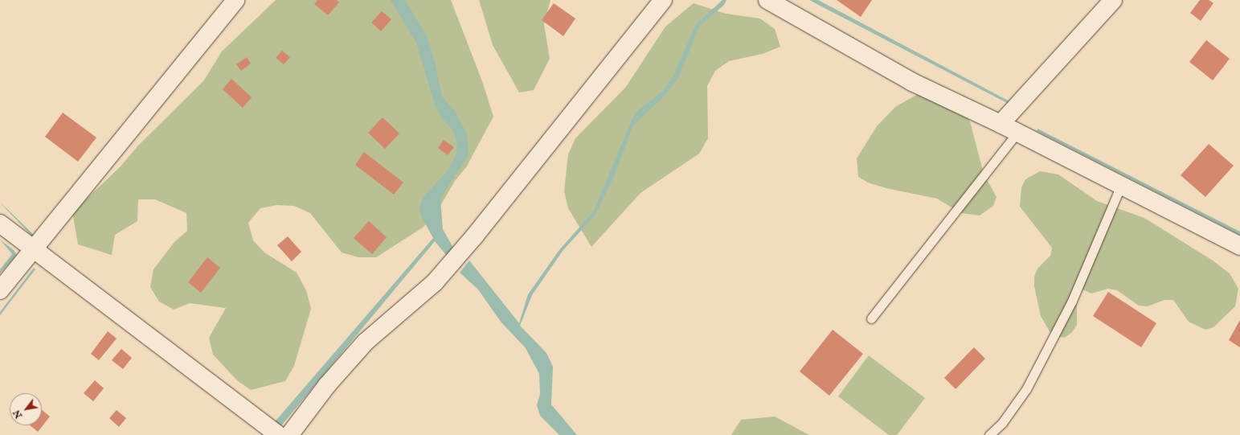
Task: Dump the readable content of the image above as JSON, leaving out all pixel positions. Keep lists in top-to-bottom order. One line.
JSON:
{"north":"bottom left"}
